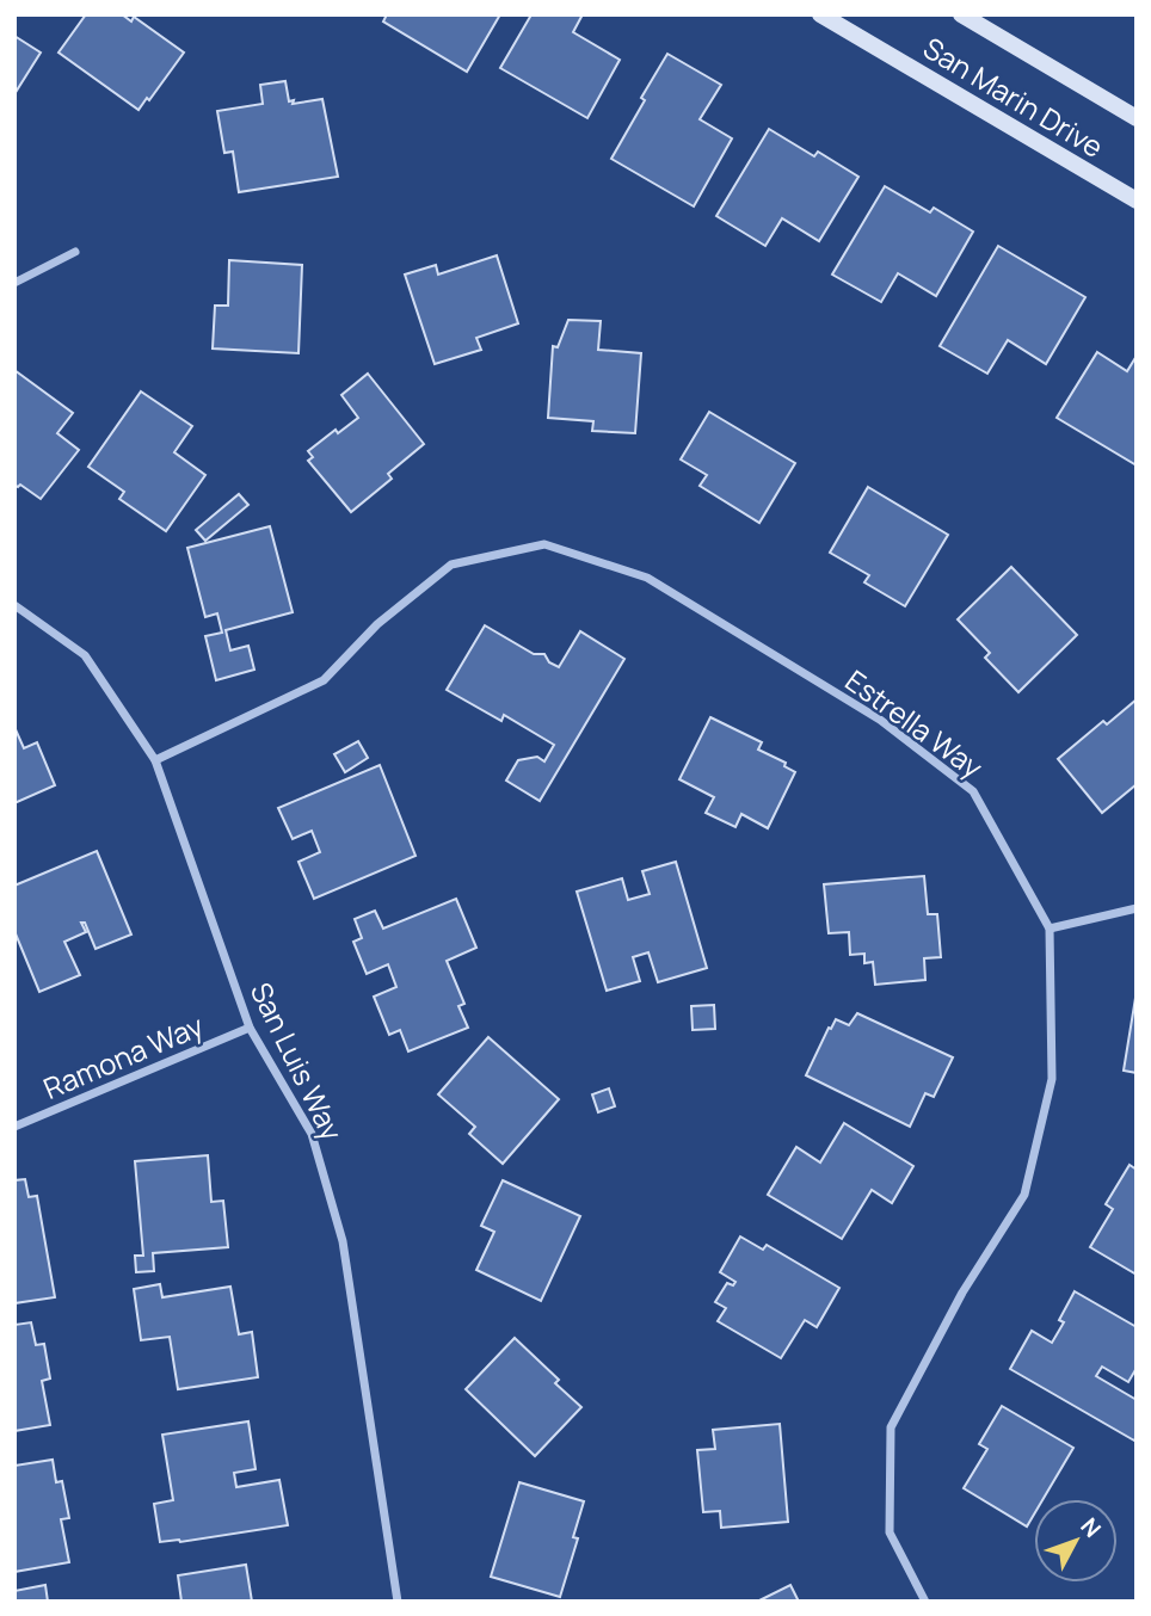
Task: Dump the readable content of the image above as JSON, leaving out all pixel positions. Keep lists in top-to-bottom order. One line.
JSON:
{"streets":{"main road":["San Marin Drive"],"street":["Estrella Way","Ramona Way","San Luis Way"]},"crossings":[["Estrella Way","San Luis Way"],["Ramona Way","San Luis Way"]],"north":"top right"}
